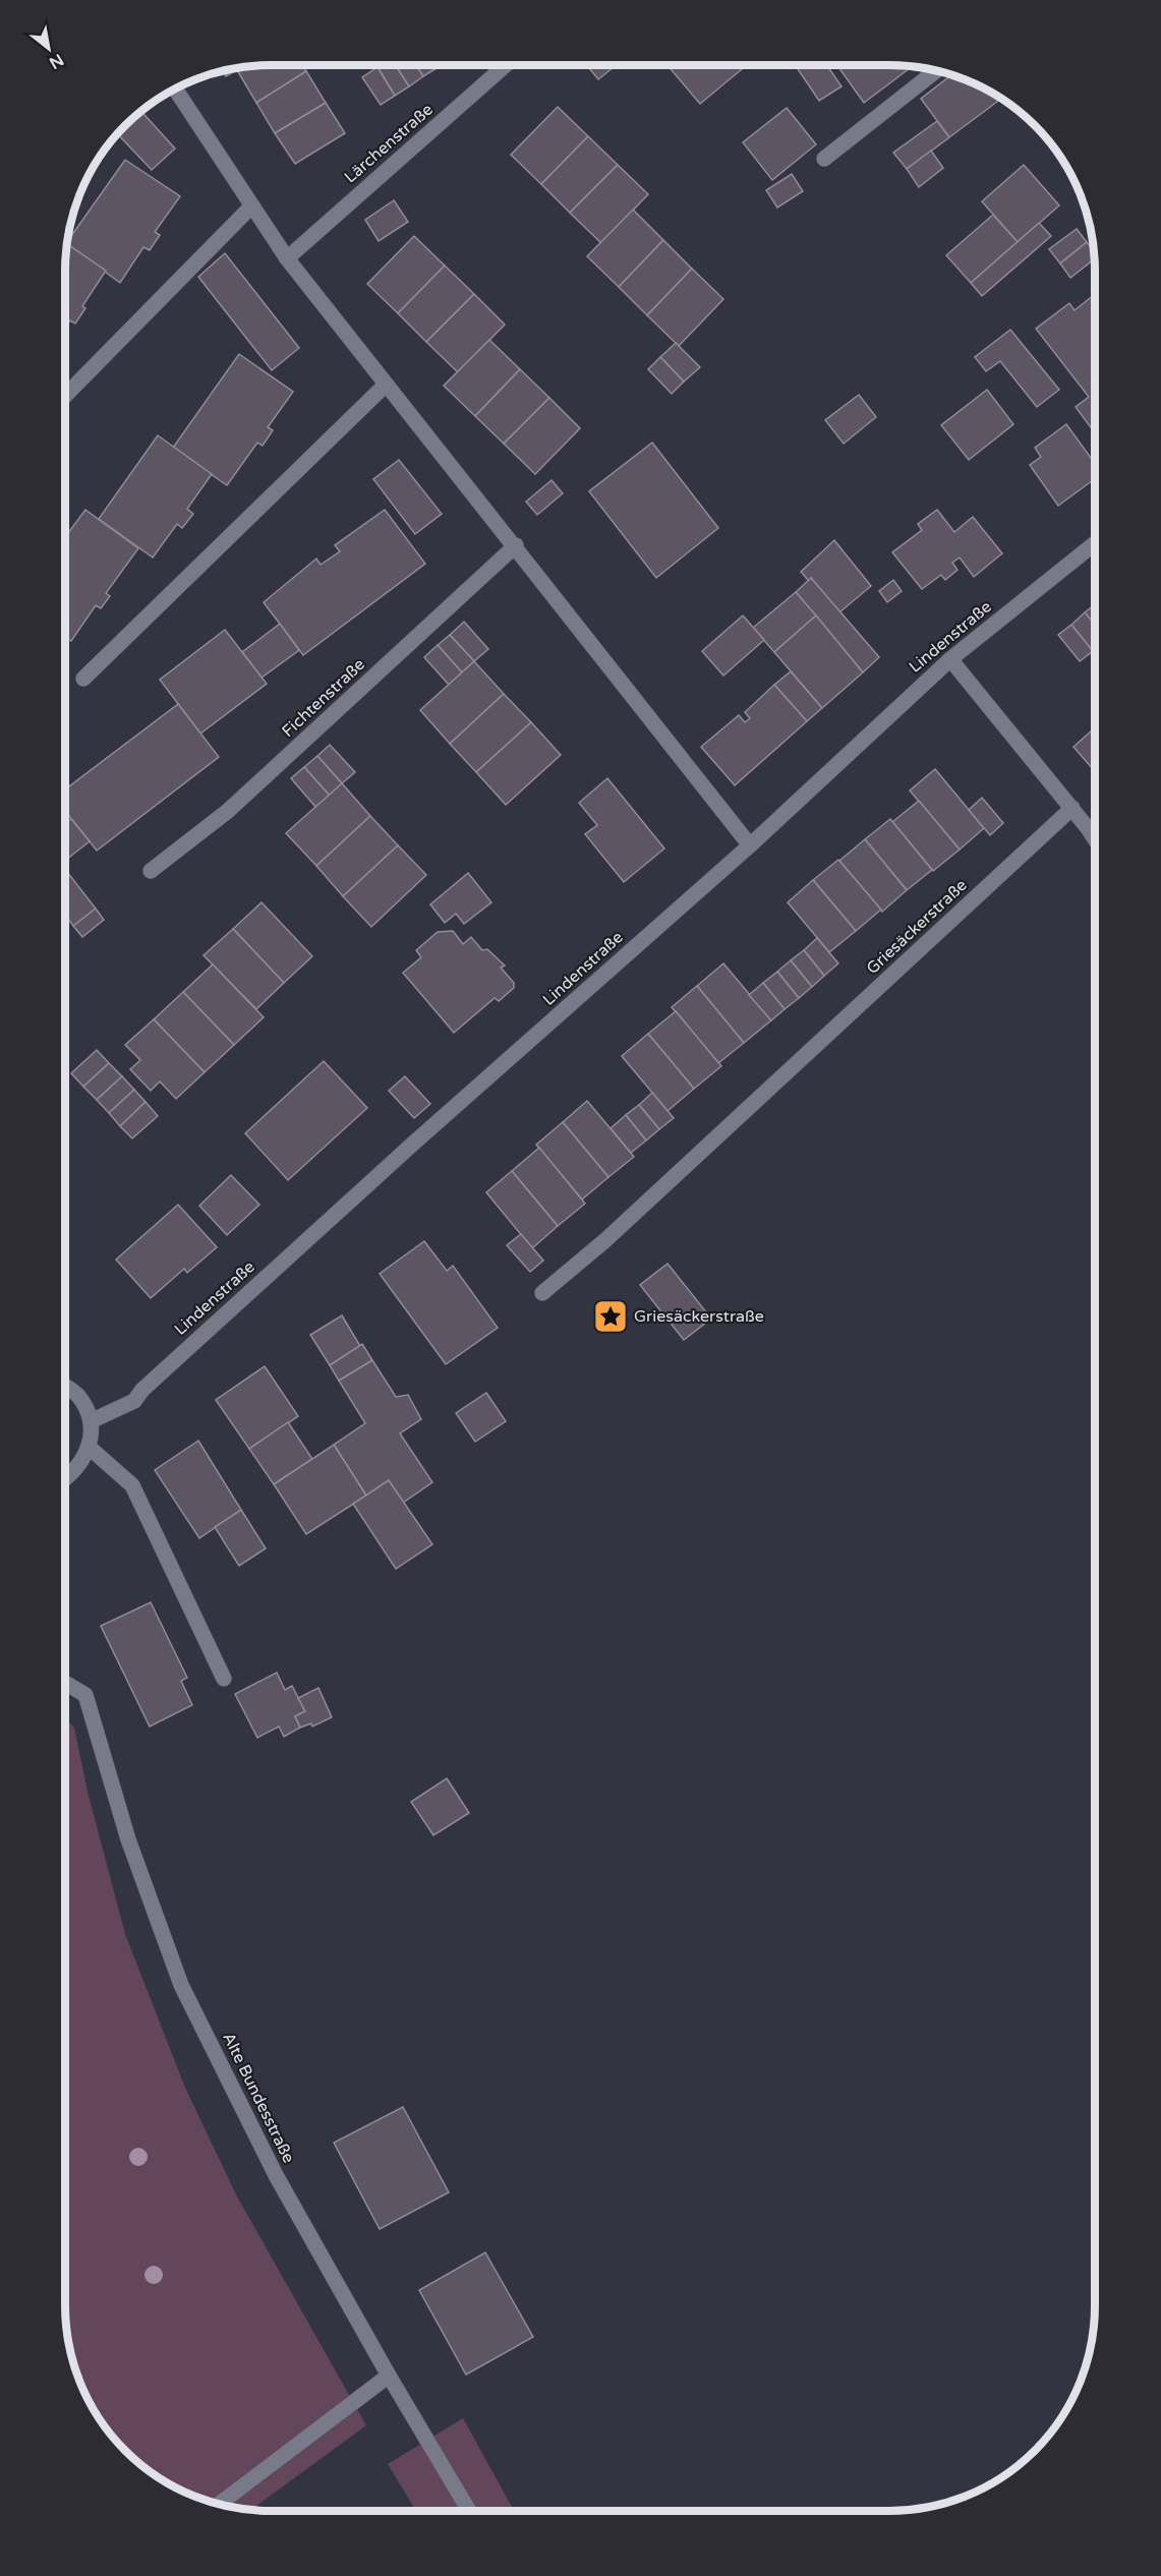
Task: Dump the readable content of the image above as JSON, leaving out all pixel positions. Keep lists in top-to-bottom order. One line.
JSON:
{"streets":{"street":["Lärchenstraße","Lindenstraße","Fichtenstraße","Griesäckerstraße","Alte Bundesstraße"]},"places":{"place":["Griesäckerstraße"]},"north":"bottom right"}
